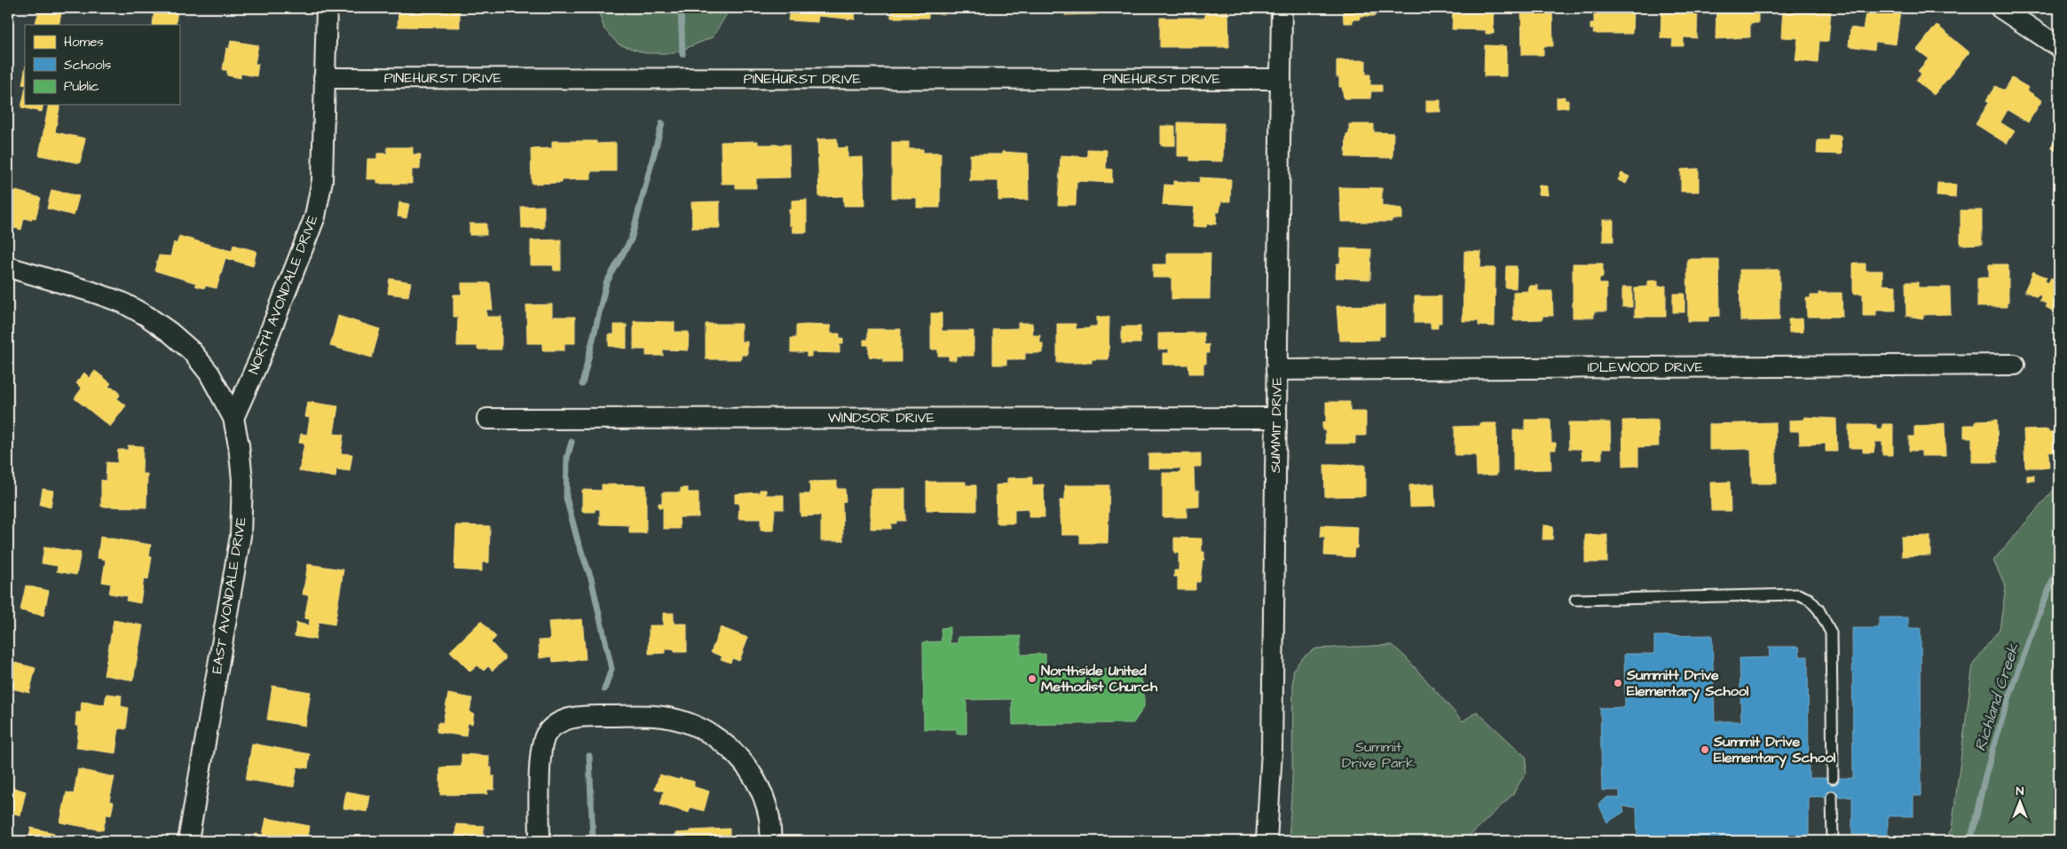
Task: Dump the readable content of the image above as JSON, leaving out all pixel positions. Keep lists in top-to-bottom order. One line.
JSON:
{"streets":{"street":["PINEHURST DRIVE","NORTH AVONDALE DRIVE","IDLEWOOD DRIVE","WINDSOR DRIVE","SUMMIT DRIVE","EAST AVONDALE DRIVE"]},"crossings":[["PINEHURST DRIVE","NORTH AVONDALE DRIVE"],["PINEHURST DRIVE","SUMMIT DRIVE"],["NORTH AVONDALE DRIVE","EAST AVONDALE DRIVE"],["IDLEWOOD DRIVE","SUMMIT DRIVE"],["WINDSOR DRIVE","SUMMIT DRIVE"]],"water":["Richland Creek"],"parks":["Summit Drive Park"],"places":["Northside United Methodist Church","Summitt Drive Elementary School","Summit Drive Elementary School"],"legend":["Homes","Schools","Public"],"north":"top"}
